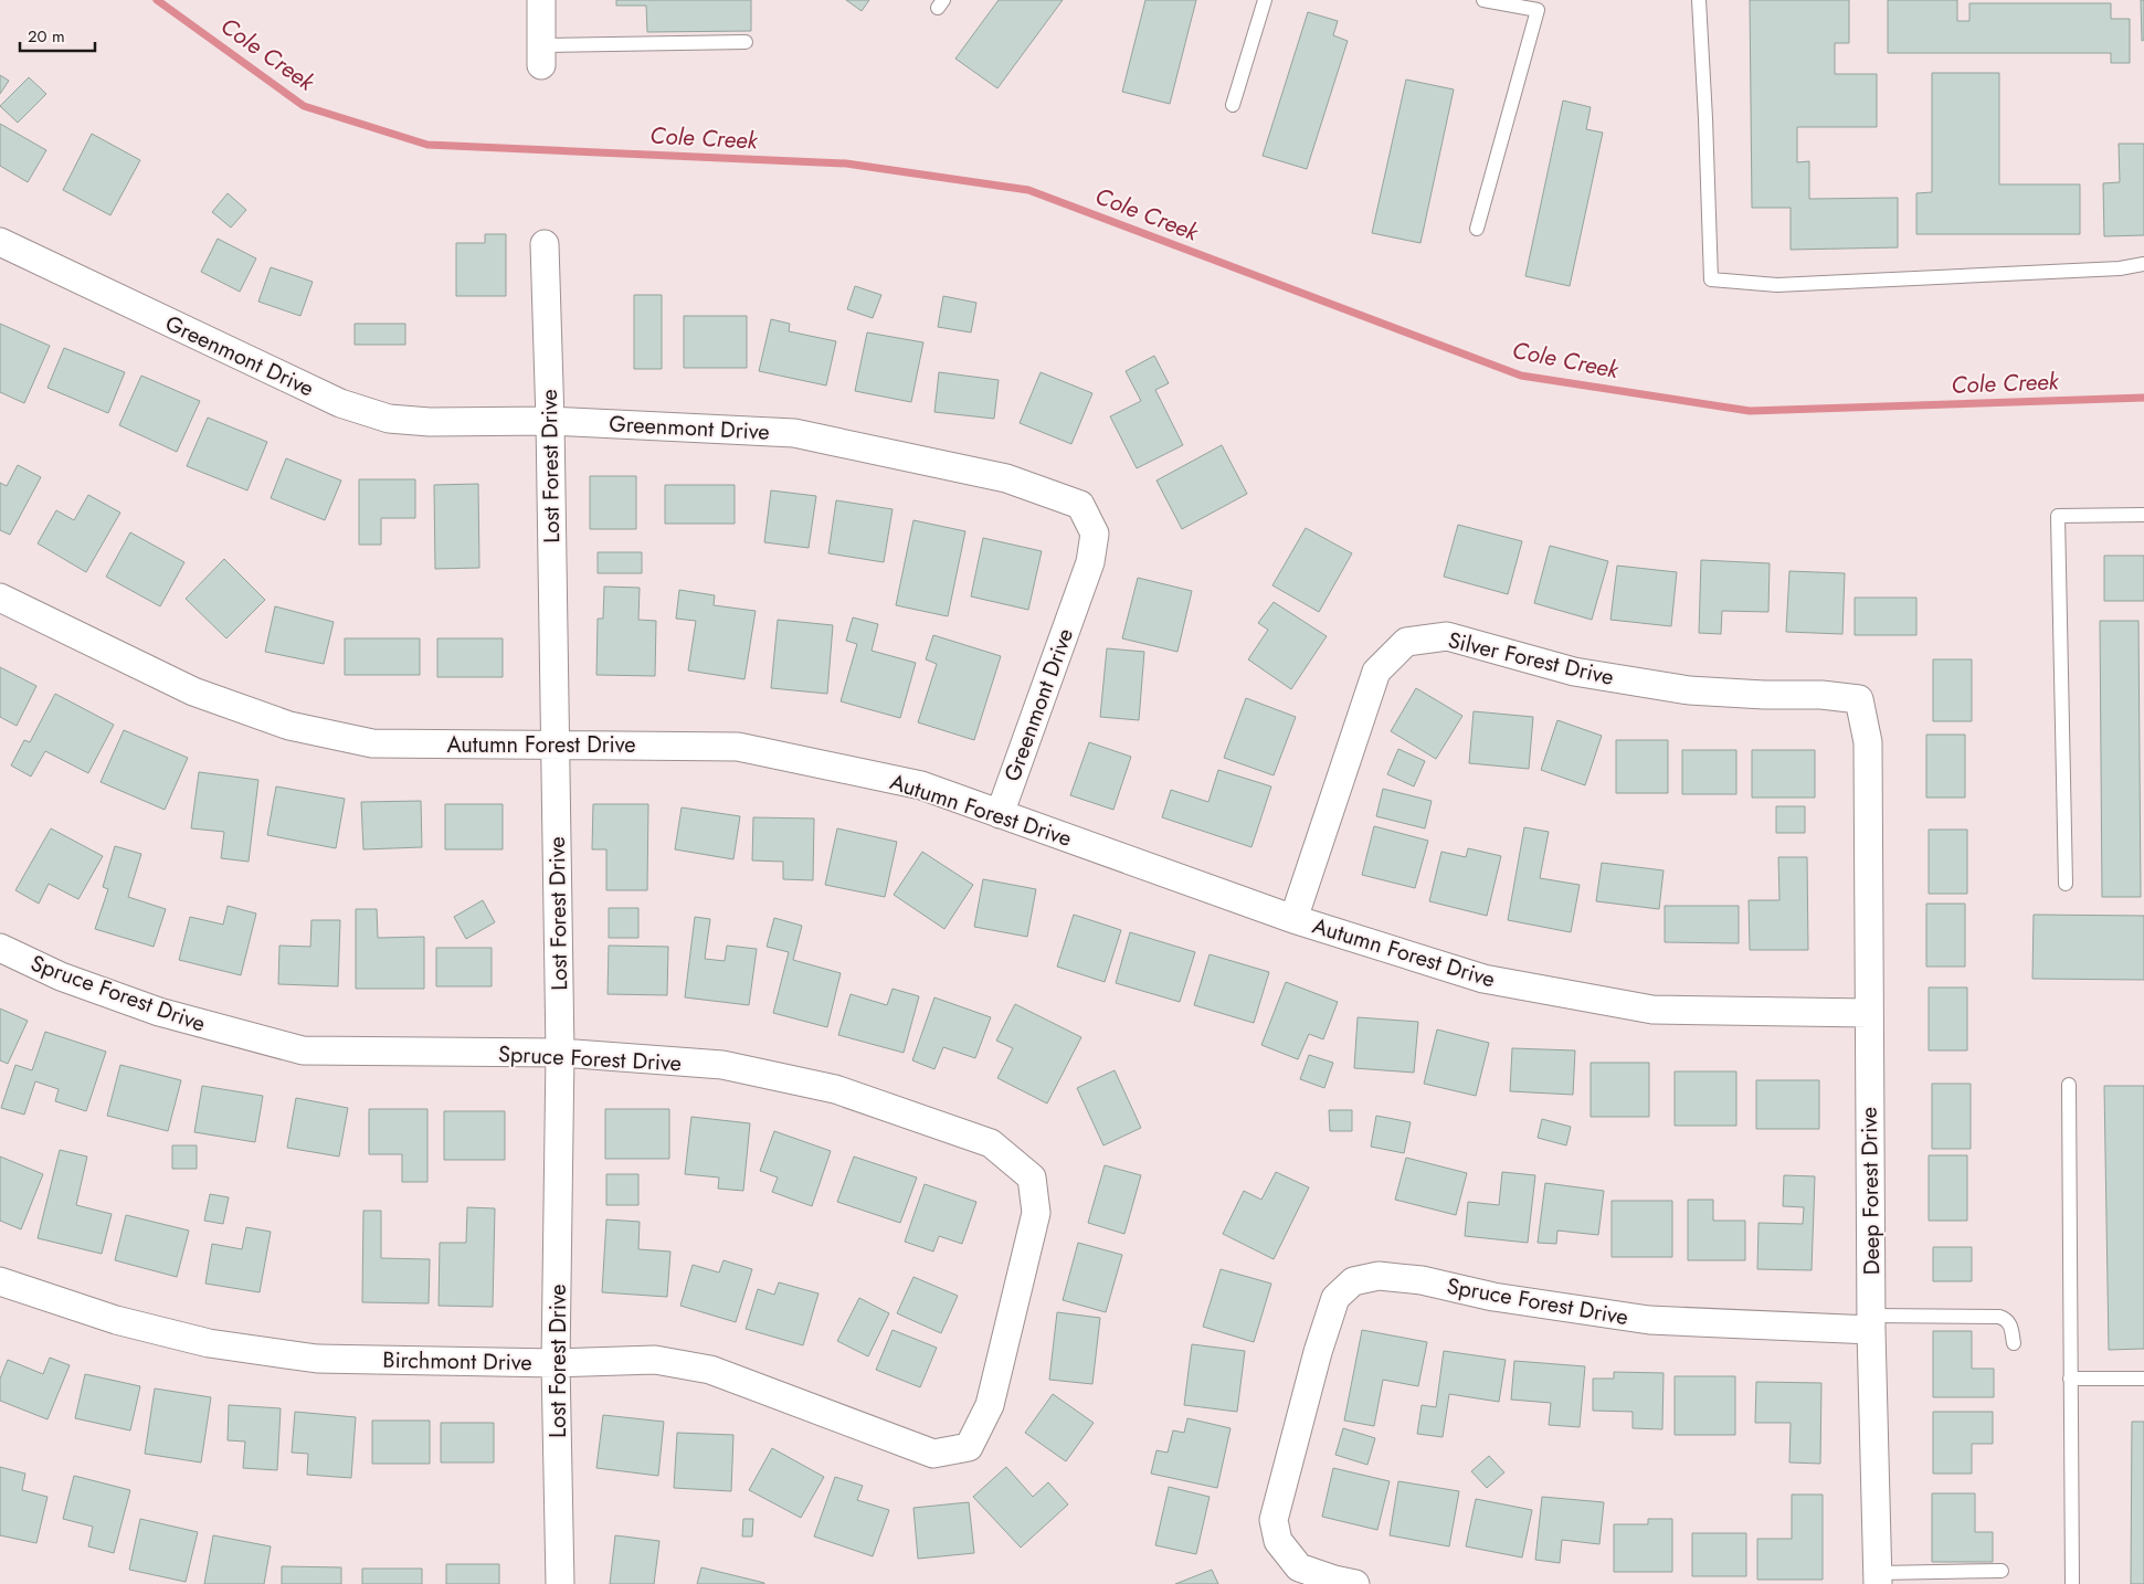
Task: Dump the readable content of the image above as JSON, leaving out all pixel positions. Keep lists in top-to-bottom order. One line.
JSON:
{"streets":{"street":["Greenmont Drive","Lost Forest Drive","Silver Forest Drive","Autumn Forest Drive","Spruce Forest Drive","Deep Forest Drive","Birchmont Drive"]},"crossings":[["Greenmont Drive","Lost Forest Drive"],["Greenmont Drive","Autumn Forest Drive"],["Lost Forest Drive","Autumn Forest Drive"],["Lost Forest Drive","Spruce Forest Drive"],["Lost Forest Drive","Birchmont Drive"],["Silver Forest Drive","Autumn Forest Drive"],["Silver Forest Drive","Deep Forest Drive"],["Autumn Forest Drive","Deep Forest Drive"],["Spruce Forest Drive","Deep Forest Drive"],["Spruce Forest Drive","Birchmont Drive"]],"water":["Cole Creek"],"scale_bar":"20 m"}
